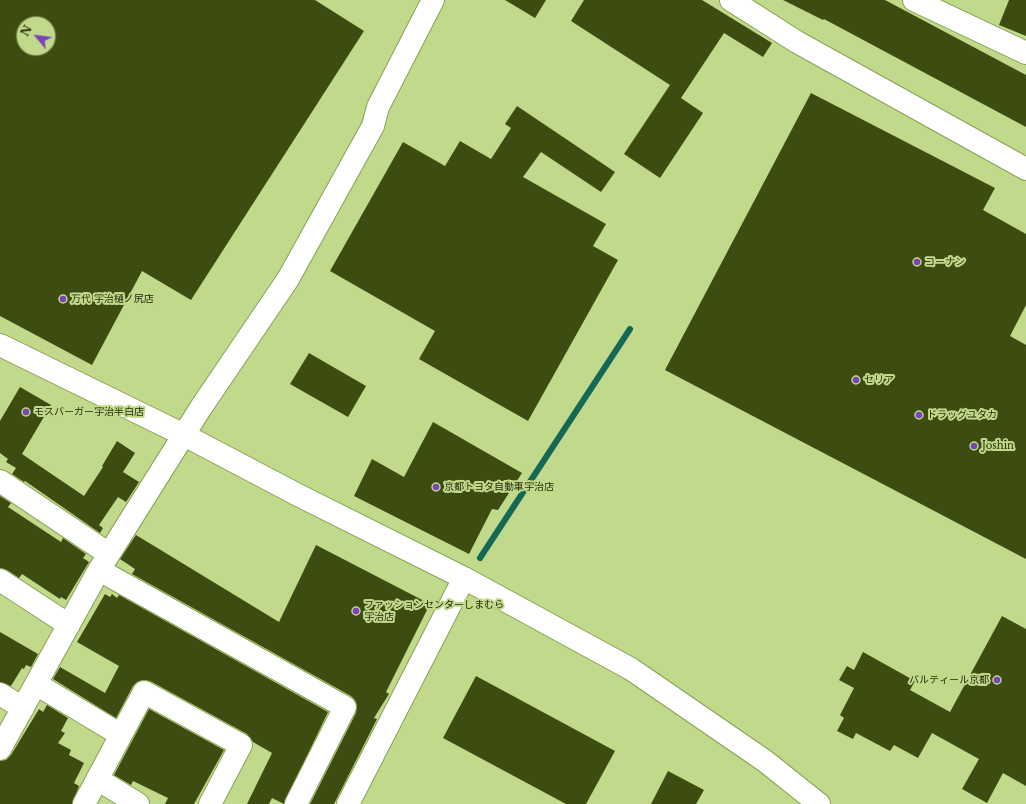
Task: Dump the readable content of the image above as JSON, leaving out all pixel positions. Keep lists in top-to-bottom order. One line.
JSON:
{"places":["コーナン","万代 宇治樋ノ尻店","セリア","モスバーガー宇治半白店","ドラッグユタカ","Joshin","京都トヨタ自動車宇治店","ファッションセンターしまむら 宇治店","パルティール京都"],"north":"top left"}
